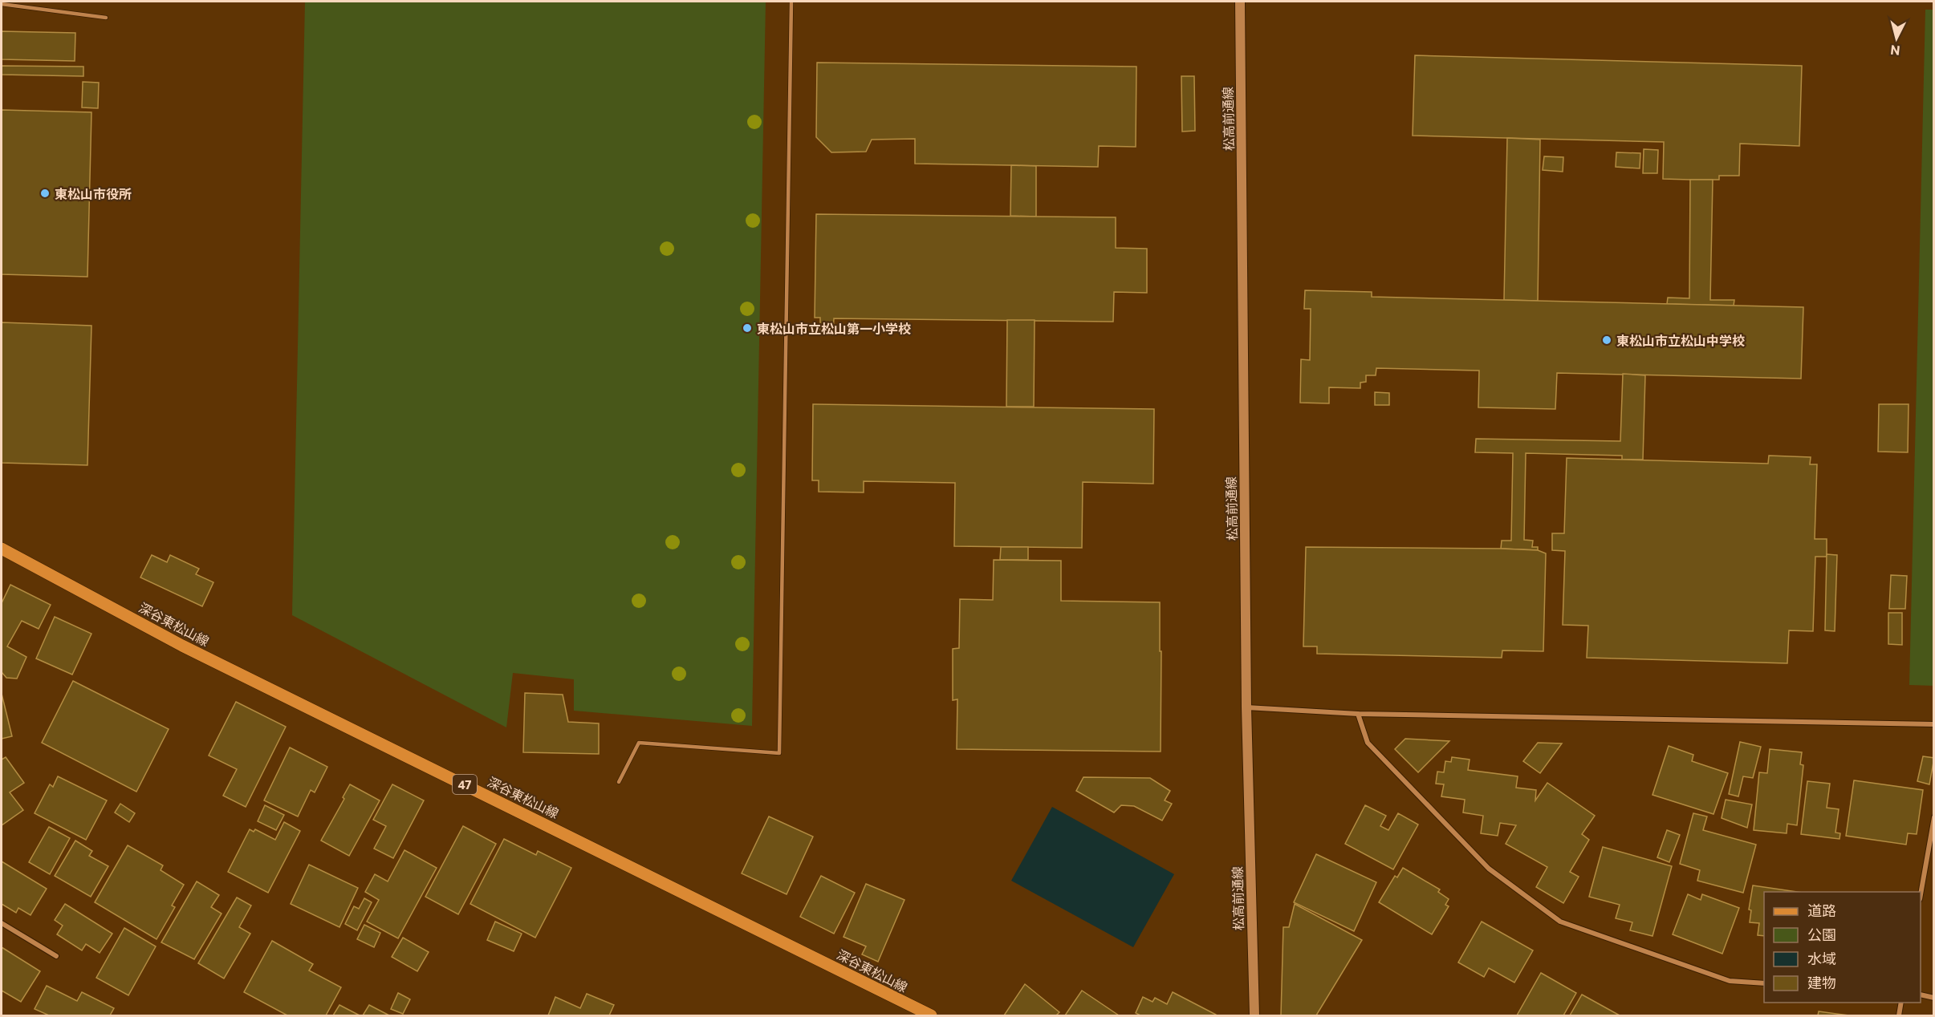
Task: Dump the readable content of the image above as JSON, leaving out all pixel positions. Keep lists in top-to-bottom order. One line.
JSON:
{"streets":{"main road":["深谷東松山線","47"],"street":["松高前通線"]},"places":["東松山市役所","東松山市立松山第一小学校","東松山市立松山中学校"],"legend":["道路","公園","水域","建物"],"north":"bottom"}
